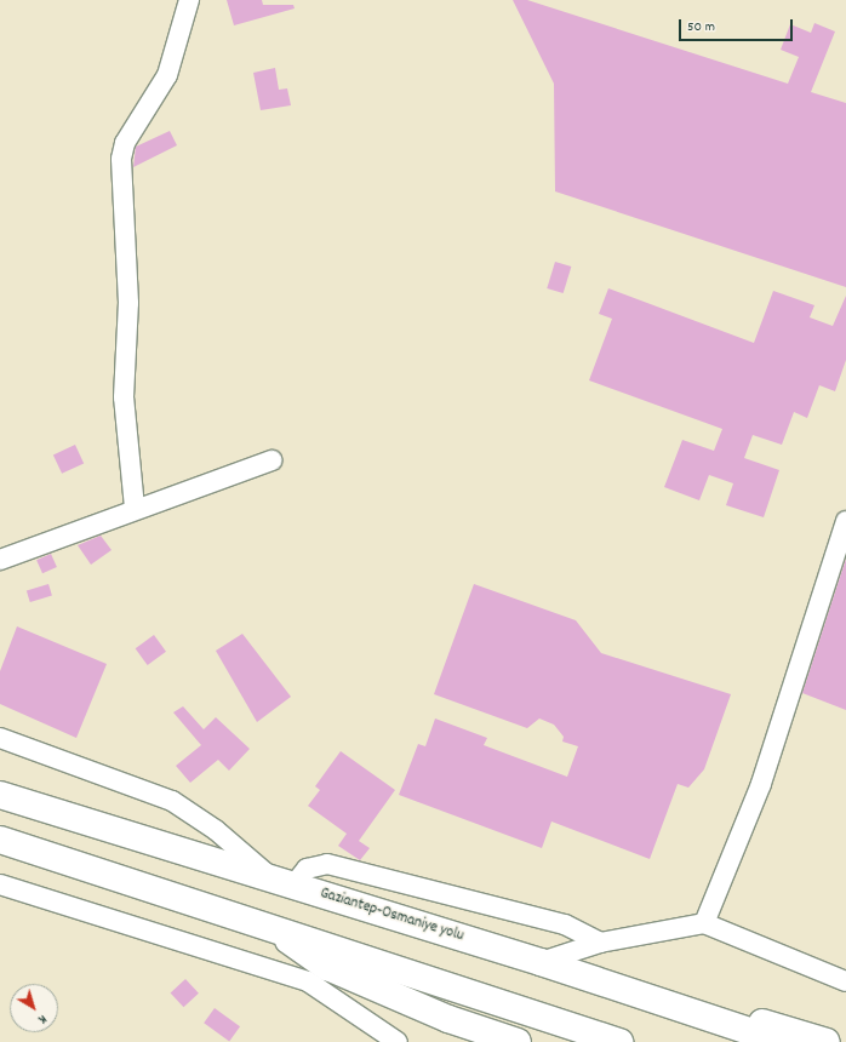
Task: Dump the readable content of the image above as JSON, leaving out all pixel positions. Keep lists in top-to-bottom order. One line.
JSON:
{"streets":{"highway":["Gaziantep-Osmaniye yolu"]},"scale_bar":"50 m","north":"bottom right"}
